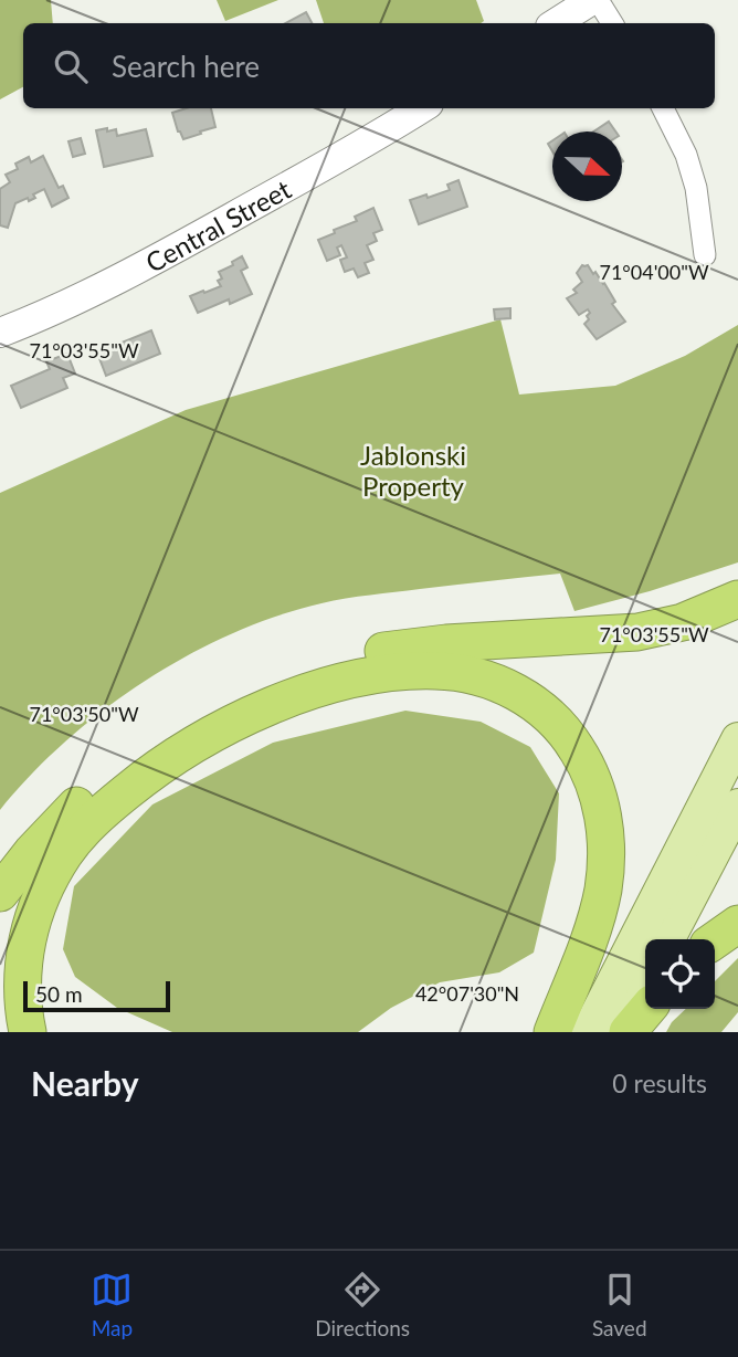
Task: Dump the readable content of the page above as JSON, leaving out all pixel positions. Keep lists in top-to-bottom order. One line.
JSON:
{"streets":{"street":["Central Street"]},"parks":["Jablonski Property"],"scale_bar":"50 m","north":"right","page":{"search":"Search here","scale":"50 m","heading":["Nearby","0 results"],"nav":["Map","Directions","Saved"]},"coordinates":["71°04'00\"W","71°03'55\"W","71°03'50\"W","42°07'30\"N"]}
